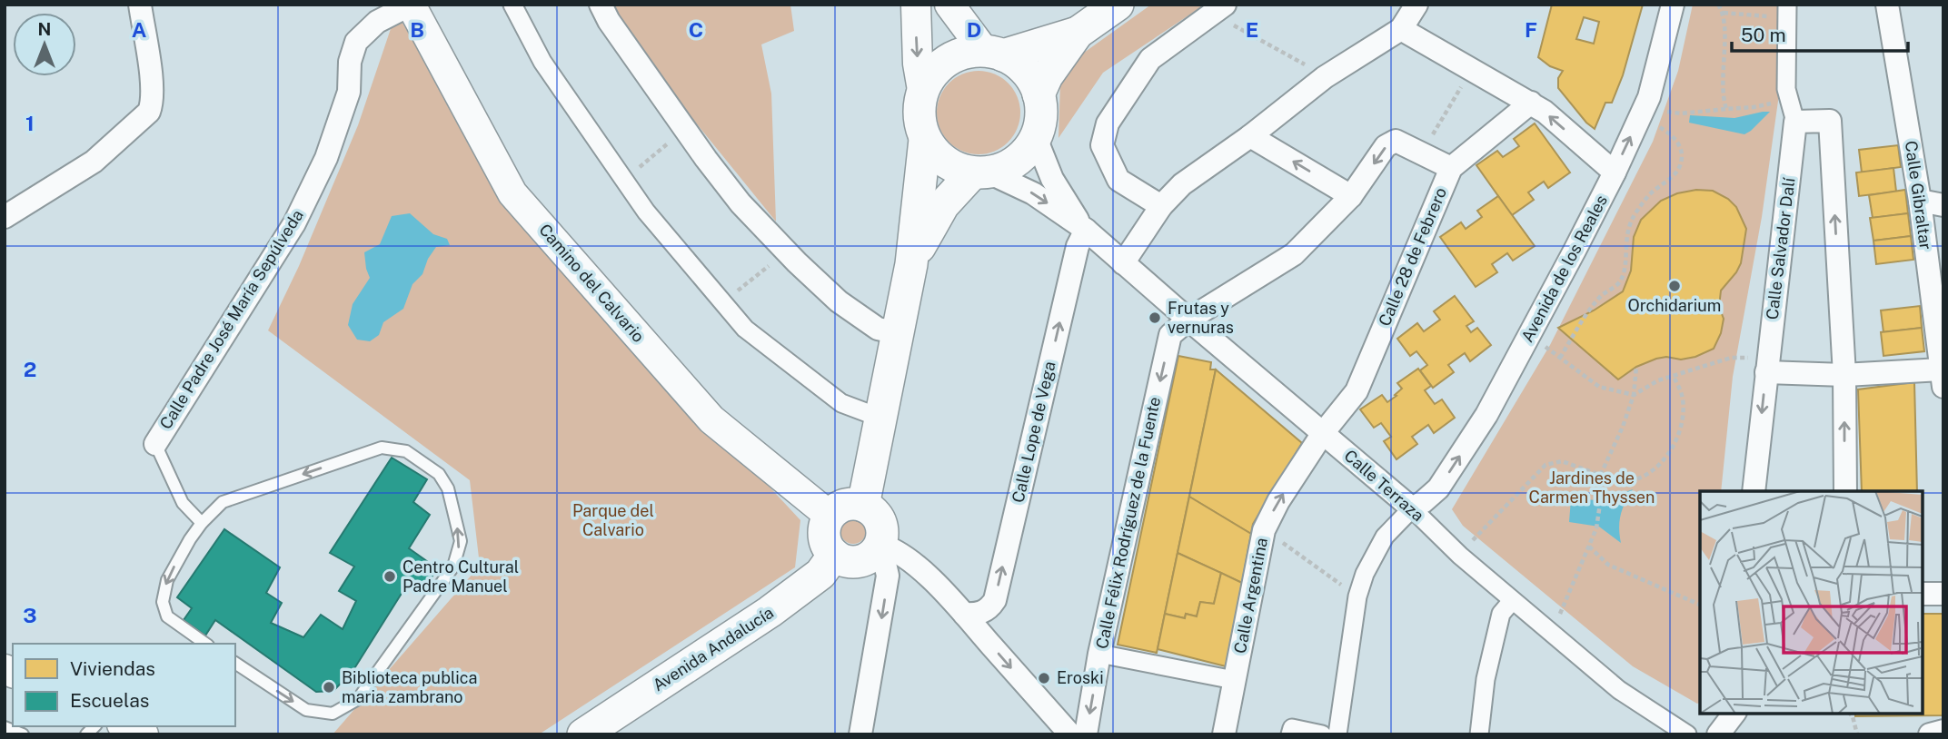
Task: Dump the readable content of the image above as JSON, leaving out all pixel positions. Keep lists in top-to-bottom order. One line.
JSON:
{"streets":{"main road":["Avenida Andalucía"],"street":["Calle Gibraltar","Calle Salvador Dalí","Calle 28 de Febrero","Avenida de los Reales","Camino del Calvario","Calle Padre José María Sepúlveda","Calle Lope de Vega","Calle Terraza","Calle Félix Rodríguez de la Fuente","Calle Argentina"]},"crossings":[["Calle 28 de Febrero","Calle Terraza"],["Calle 28 de Febrero","Calle Argentina"],["Avenida de los Reales","Calle Terraza"],["Camino del Calvario","Calle Padre José María Sepúlveda"],["Camino del Calvario","Avenida Andalucía"],["Calle Lope de Vega","Calle Terraza"],["Calle Terraza","Calle Félix Rodríguez de la Fuente"],["Calle Terraza","Calle Argentina"]],"one_way":["Avenida de los Reales","Calle Lope de Vega","Calle Félix Rodríguez de la Fuente"],"parks":["Jardines de Carmen Thyssen","Parque del Calvario"],"places":["Orchidarium","Frutas y vernuras","Centro Cultural Padre Manuel","Eroski","Biblioteca publica maria zambrano"],"legend":["Viviendas","Escuelas"],"scale_bar":"50 m","north":"top","grid":{"columns":["A","B","C","D","E","F"],"rows":["1","2","3"]}}
